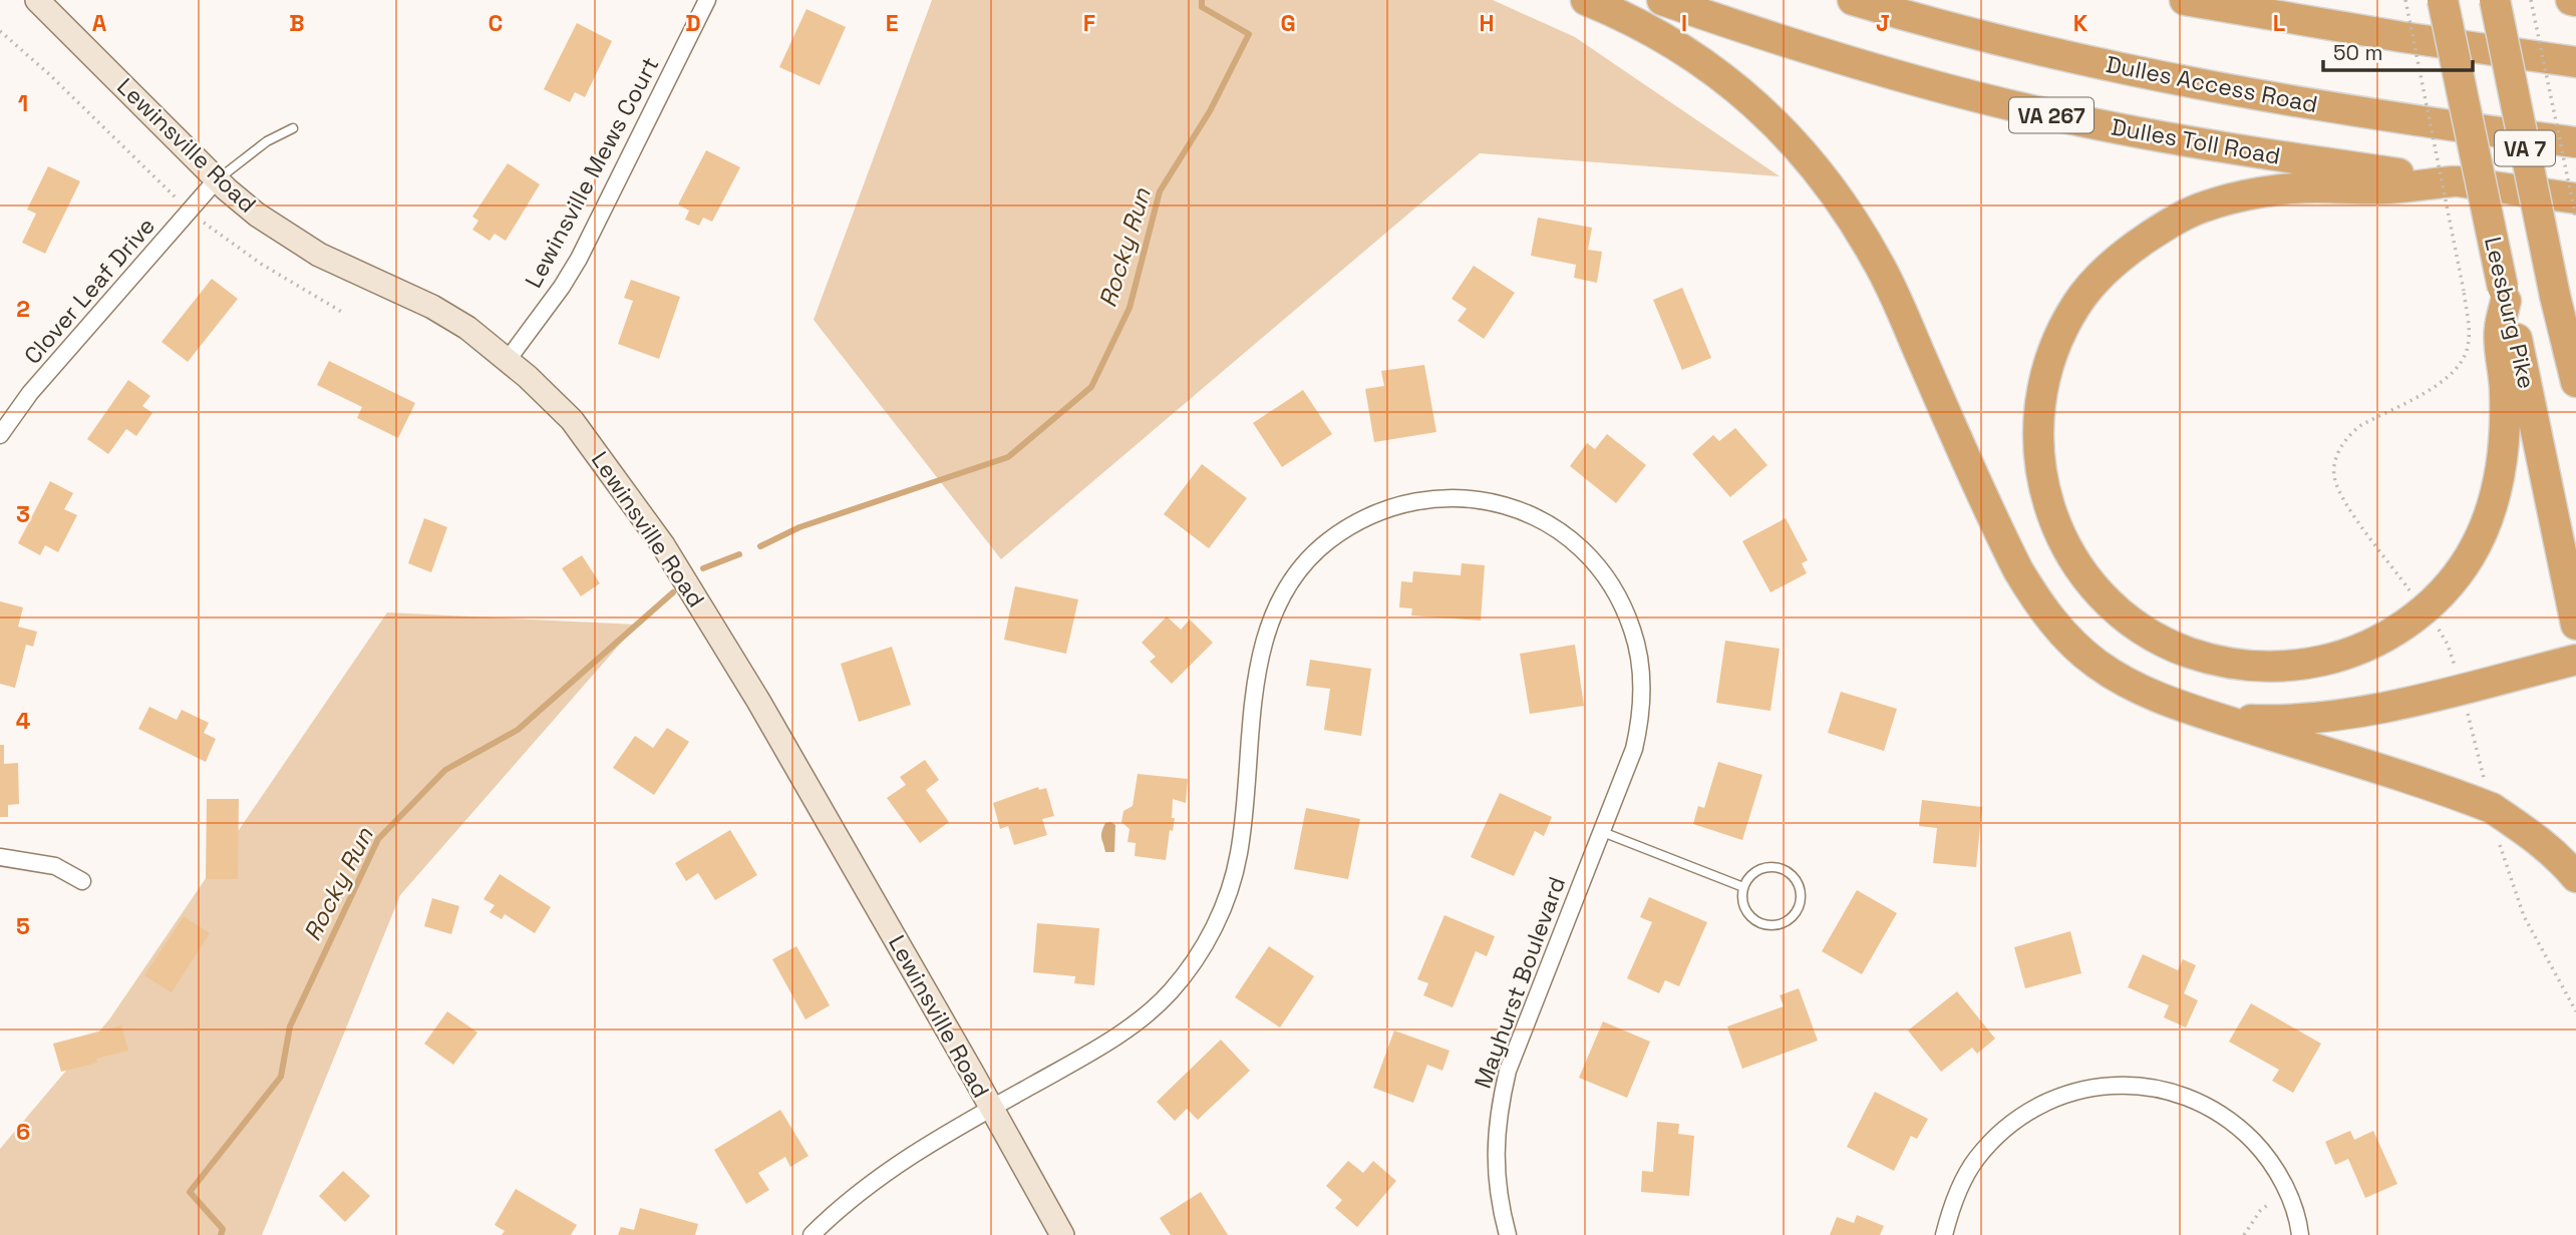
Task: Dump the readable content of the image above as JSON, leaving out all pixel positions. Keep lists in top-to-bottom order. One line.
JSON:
{"streets":{"highway":["Dulles Access Road","VA 267","Dulles Toll Road","VA 7","Leesburg Pike"],"main road":["Lewinsville Road"],"street":["Lewinsville Mews Court","Clover Leaf Drive","Mayhurst Boulevard"]},"crossings":[["Lewinsville Road","Lewinsville Mews Court"],["Lewinsville Road","Clover Leaf Drive"],["Lewinsville Road","Mayhurst Boulevard"]],"water":["Rocky Run"],"scale_bar":"50 m","grid":{"columns":["A","B","C","D","E","F","G","H","I","J","K","L"],"rows":["1","2","3","4","5","6"]}}
